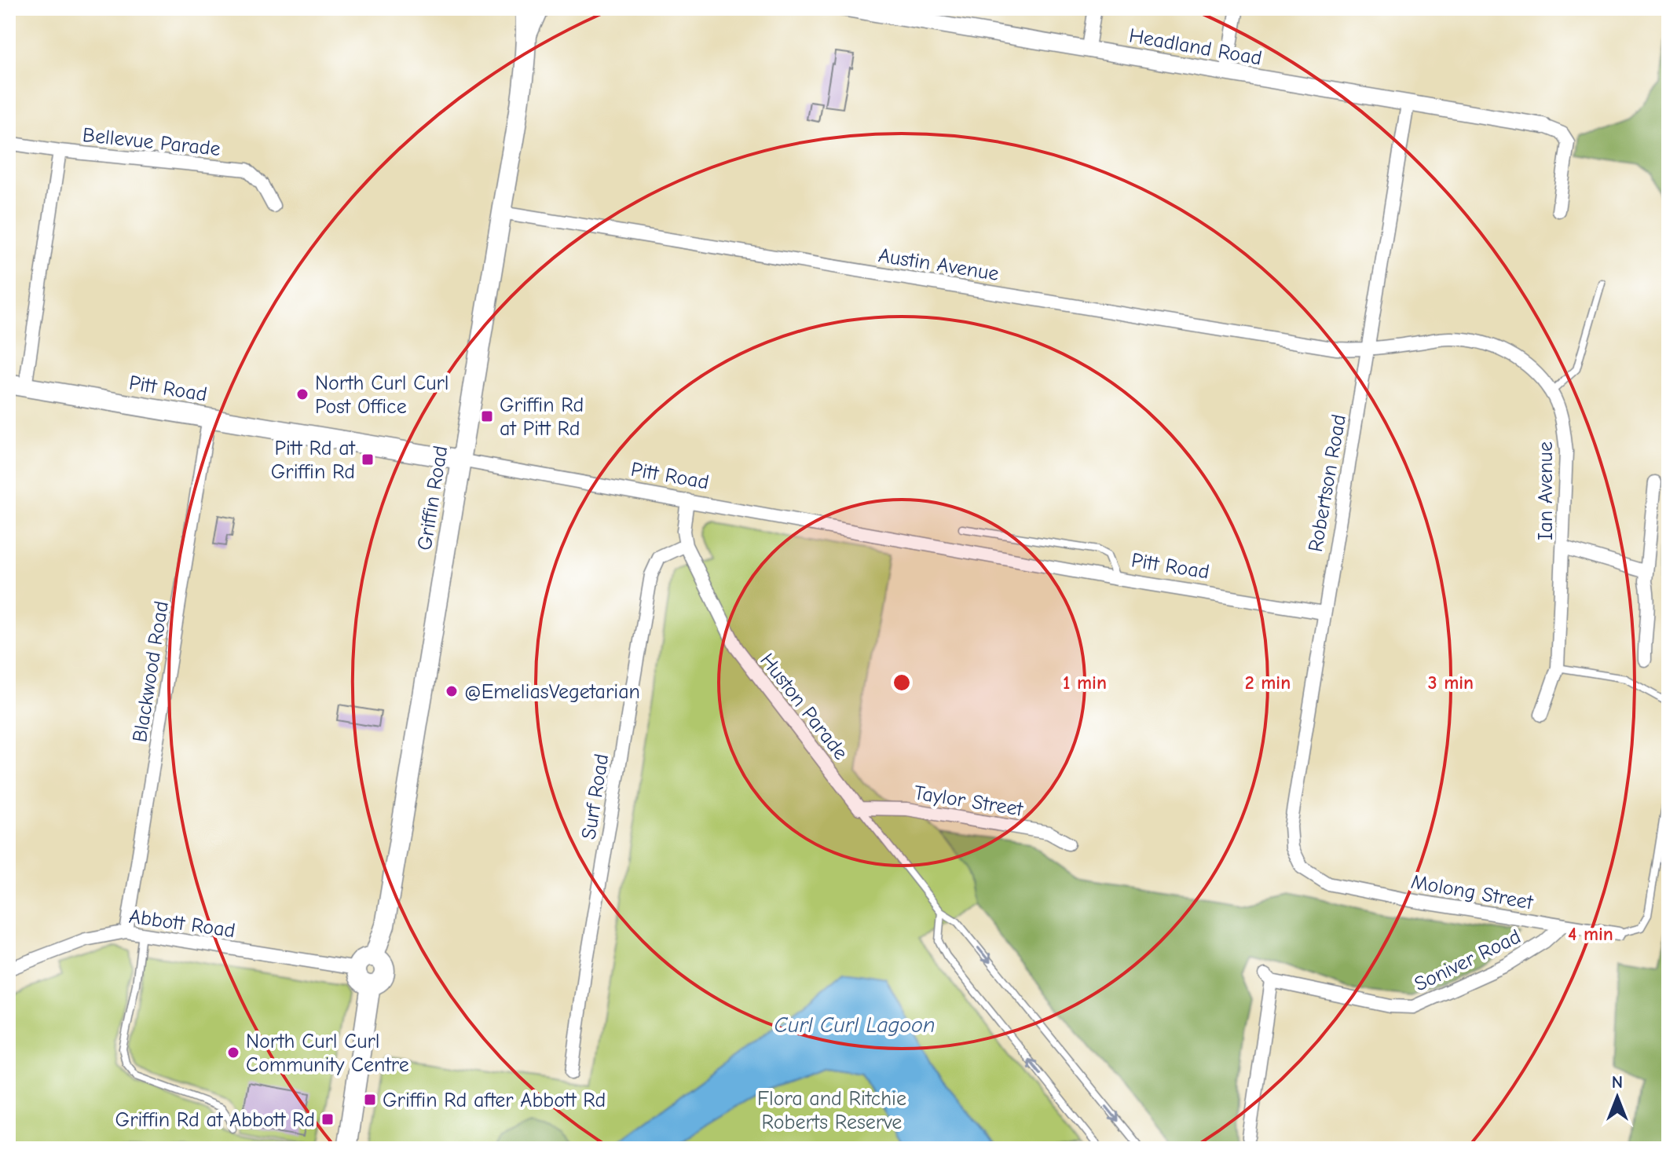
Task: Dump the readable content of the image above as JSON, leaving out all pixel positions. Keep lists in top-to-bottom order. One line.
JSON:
{"streets":{"main road":["Pitt Road","Griffin Road"],"street":["Headland Road","Bellevue Parade","Austin Avenue","Robertson Road","Ian Avenue","Blackwood Road","Huston Parade","Surf Road","Taylor Street","Molong Street","Abbott Road","Soniver Road"]},"crossings":[["Headland Road","Robertson Road"],["Austin Avenue","Robertson Road"],["Austin Avenue","Ian Avenue"],["Austin Avenue","Griffin Road"],["Pitt Road","Robertson Road"],["Pitt Road","Griffin Road"],["Pitt Road","Blackwood Road"],["Pitt Road","Huston Parade"],["Robertson Road","Ian Avenue"],["Robertson Road","Molong Street"],["Griffin Road","Abbott Road"],["Blackwood Road","Abbott Road"],["Huston Parade","Surf Road"],["Huston Parade","Taylor Street"],["Molong Street","Soniver Road"]],"one_way":["Huston Parade"],"water":["Curl Curl Lagoon"],"parks":["Flora and Ritchie Roberts Reserve"],"places":{"other":["North Curl Curl Post Office","@EmeliasVegetarian","North Curl Curl Community Centre"],"transit":["Griffin Rd at Pitt Rd","Pitt Rd at Griffin Rd","Griffin Rd after Abbott Rd","Griffin Rd at Abbott Rd"]},"north":"top","rings":["1 min","2 min","3 min","4 min"]}
